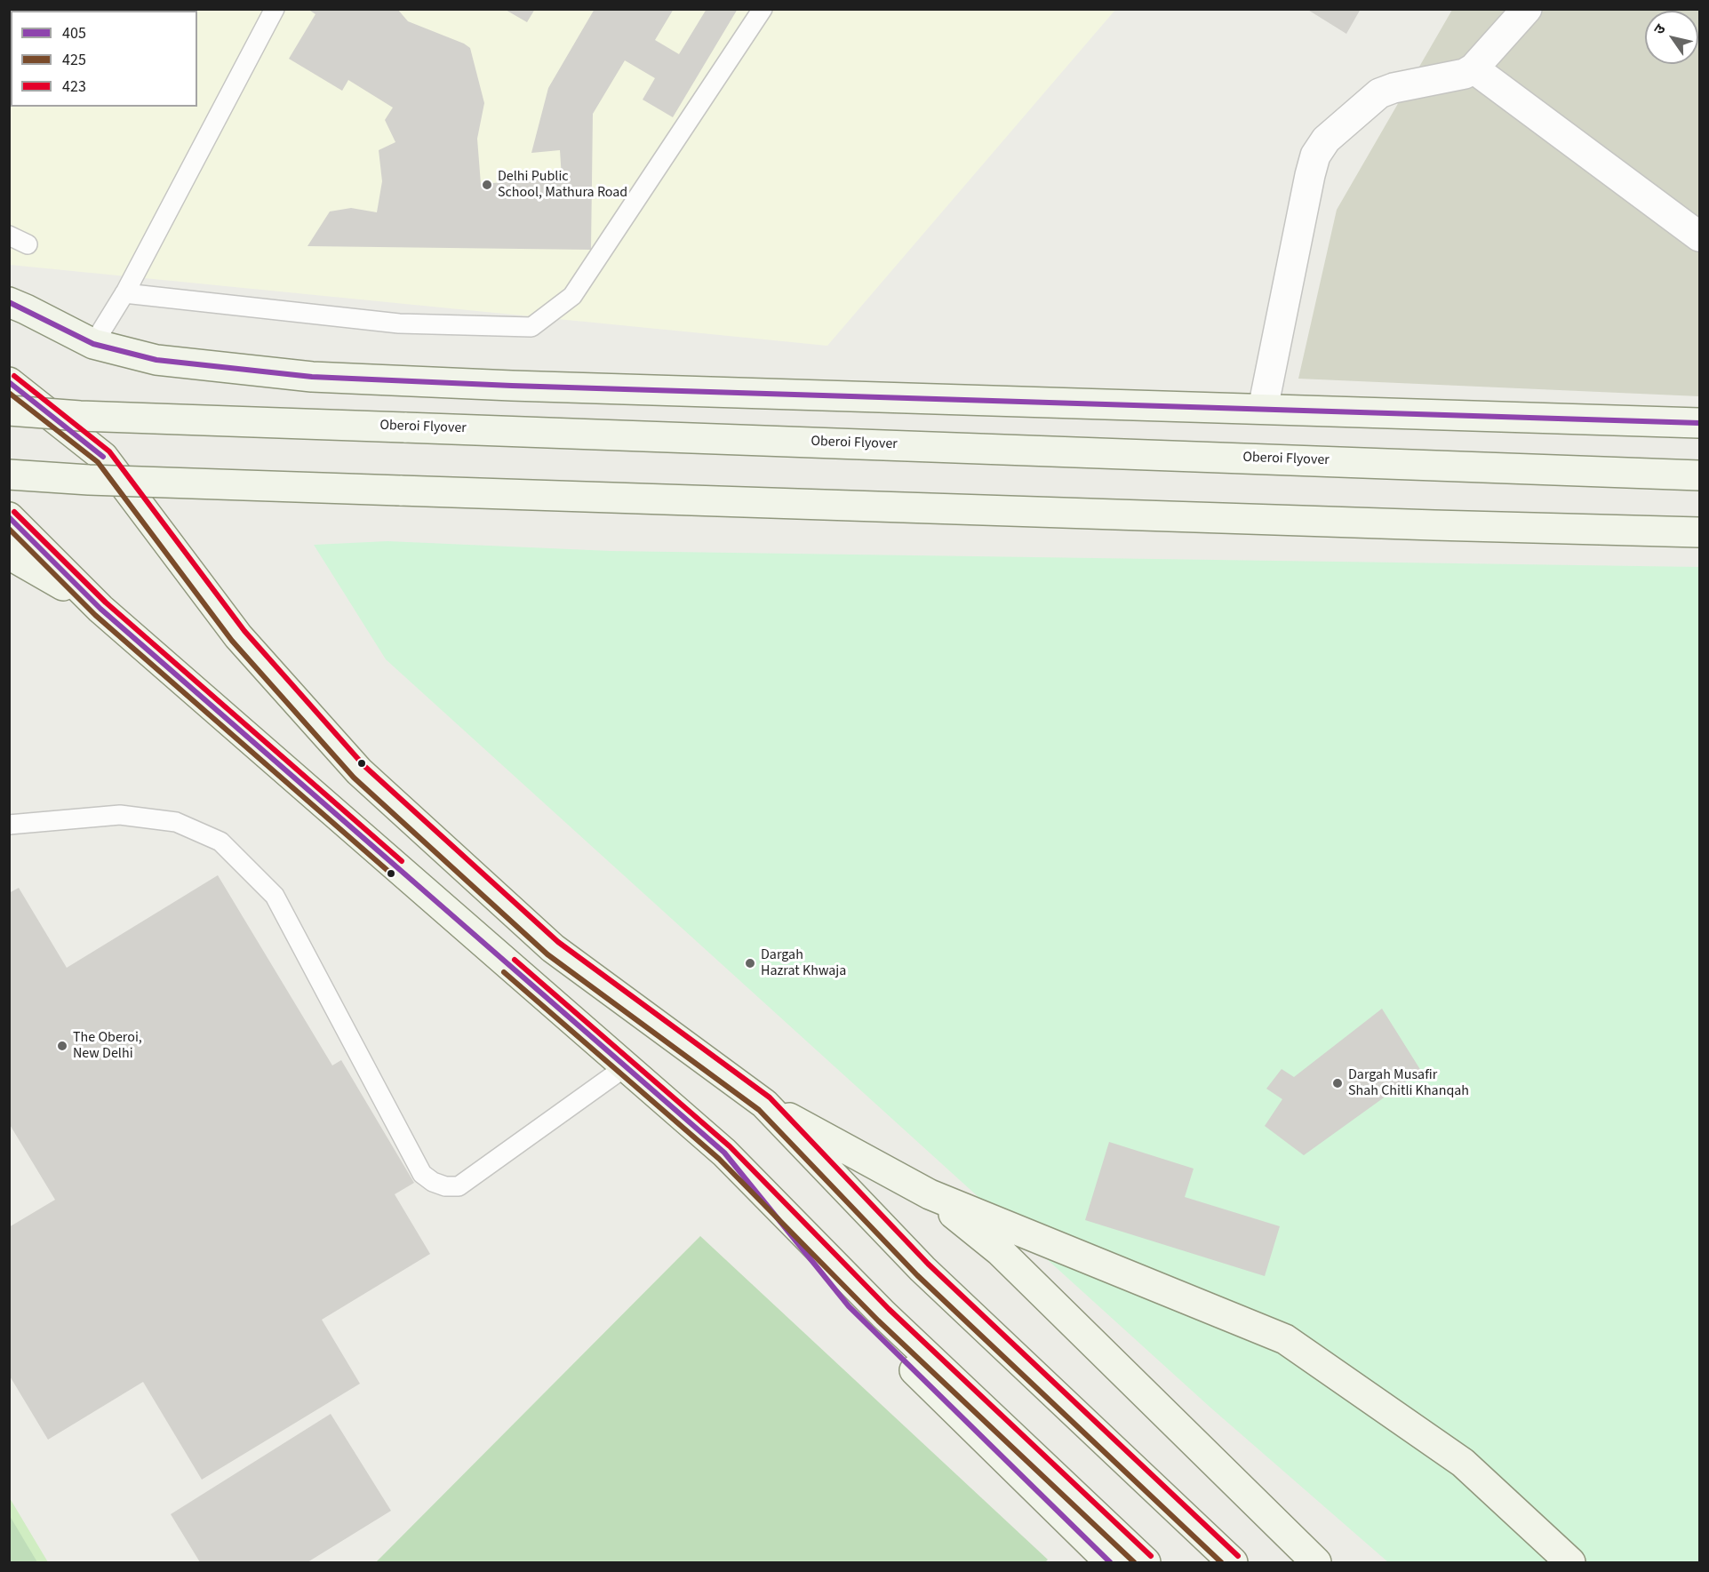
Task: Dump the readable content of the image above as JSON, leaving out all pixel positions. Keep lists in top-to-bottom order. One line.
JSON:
{"streets":{"main road":["Oberoi Flyover"]},"places":["Delhi Public School, Mathura Road","Dargah Hazrat Khwaja","The Oberoi, New Delhi","Dargah Musafir Shah Chitli Khanqah"],"lines":["transit line 405","transit line 423","transit line 425"],"legend":["405","425","423"],"north":"top left"}
